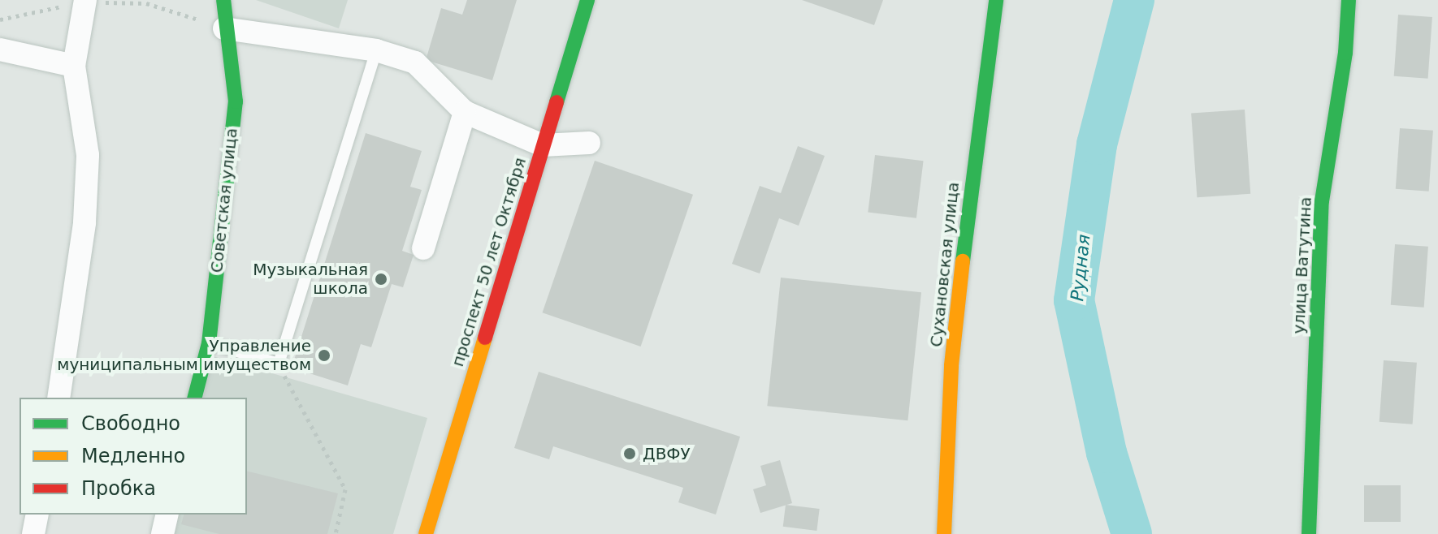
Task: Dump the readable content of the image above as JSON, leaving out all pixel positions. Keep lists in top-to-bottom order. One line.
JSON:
{"streets":{"street":["Советская улица","проспект 50 лет Октября","Сухановская улица","улица Ватутина"]},"water":["Рудная"],"places":["Музыкальная школа","Управление муниципальным имуществом","ДВФУ"],"legend":["Свободно","Медленно","Пробка"]}
